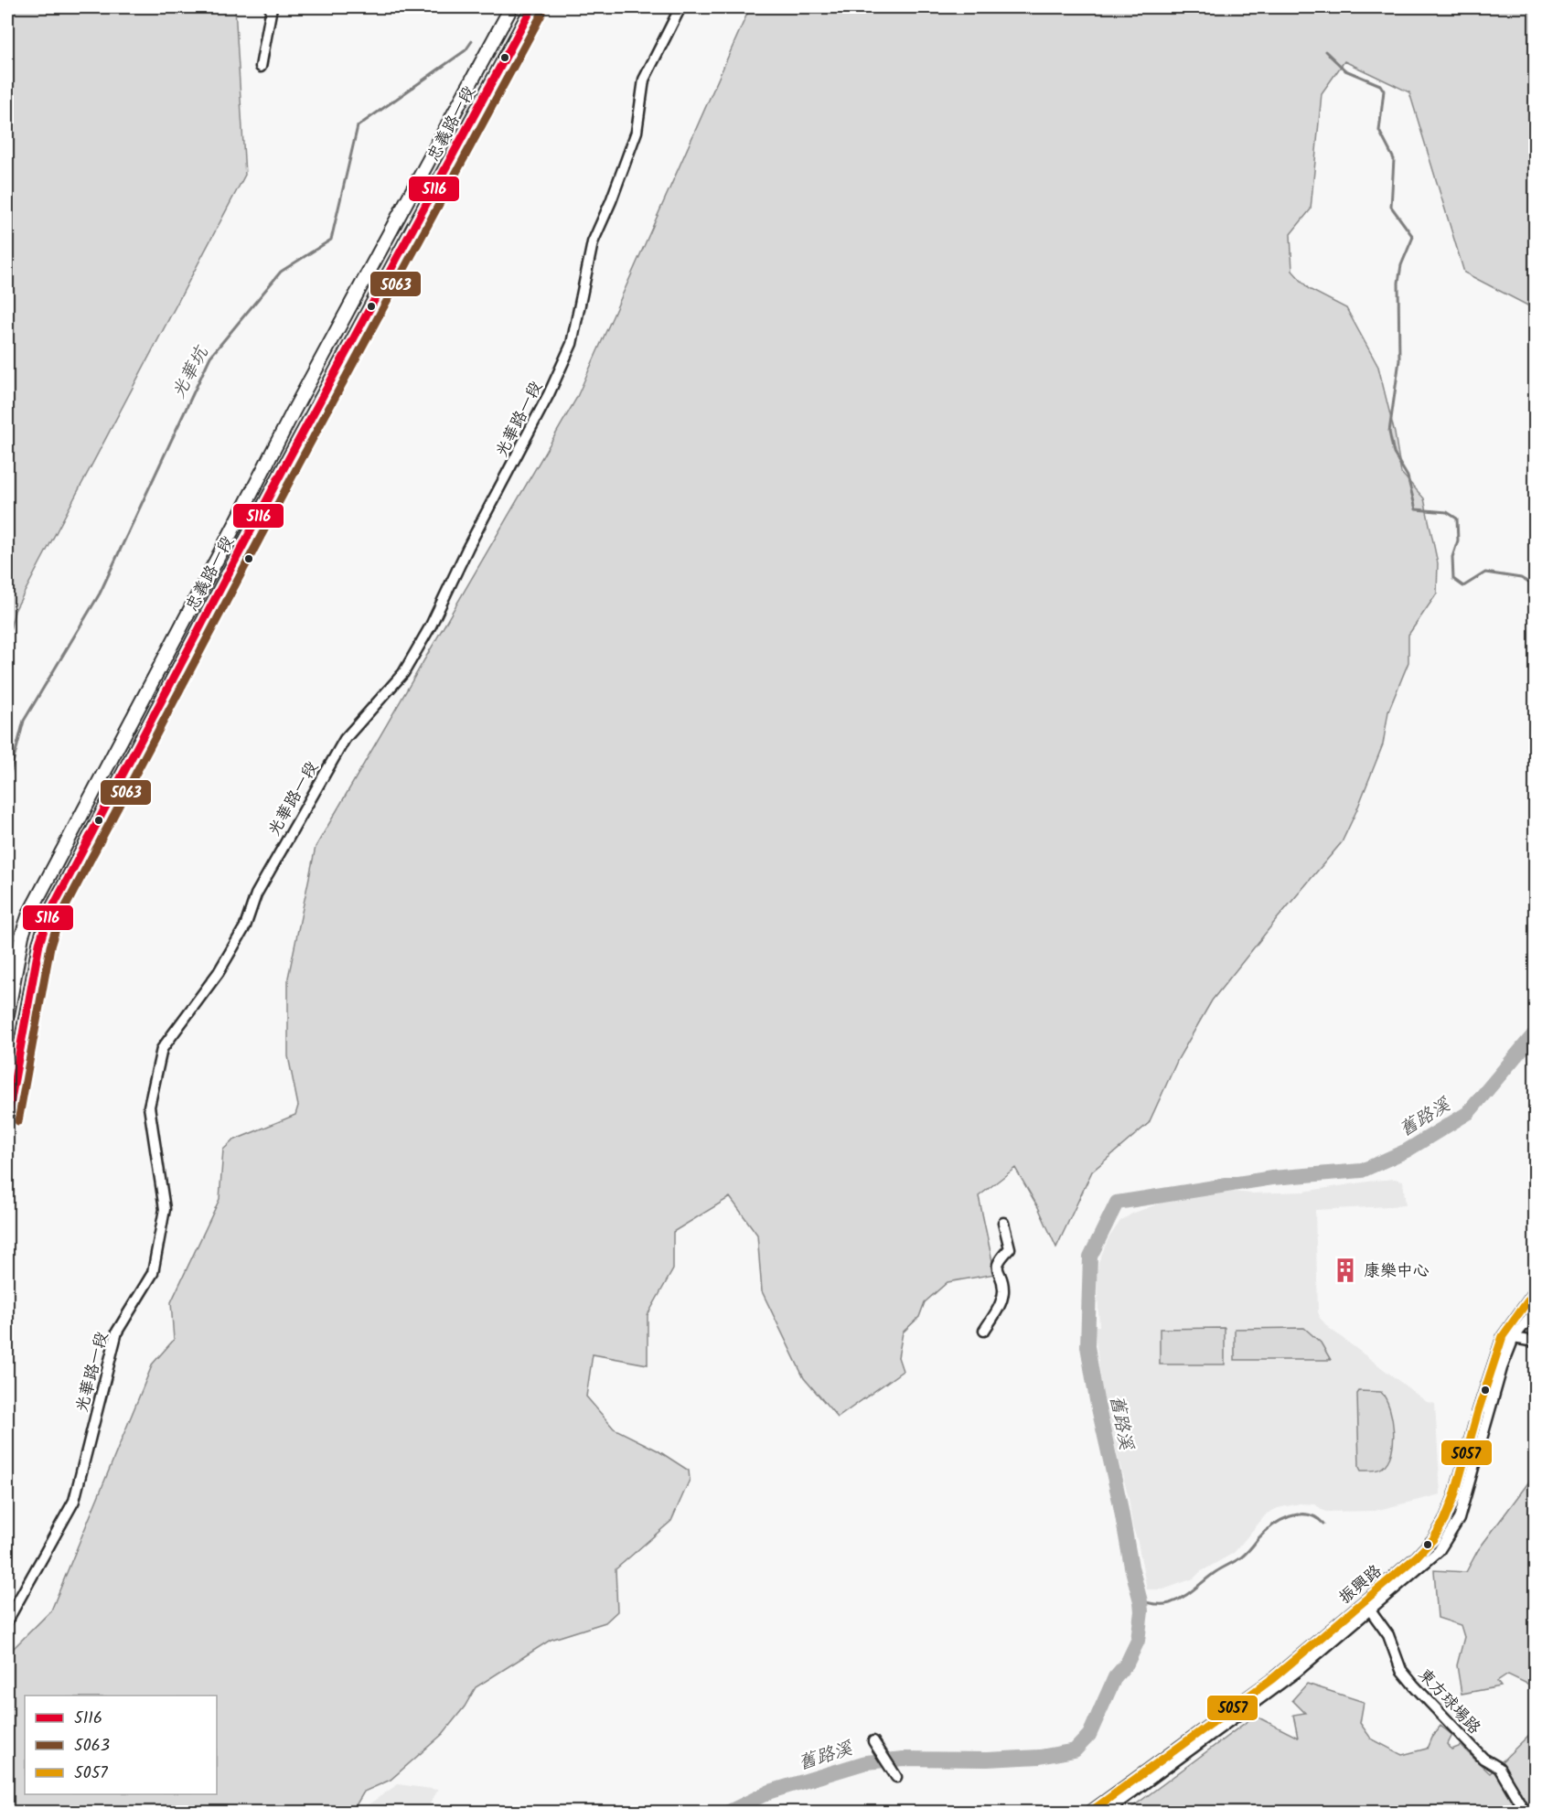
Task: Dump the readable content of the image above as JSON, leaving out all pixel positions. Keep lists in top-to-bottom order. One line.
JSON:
{"streets":{"main road":["忠義路一段"],"street":["光華路一段","振興路","東方球場路"]},"crossings":[["振興路","東方球場路"]],"water":["光華坑","舊路溪"],"places":{"building":["康樂中心"]},"lines":["transit line 5116","transit line 5063","transit line 5057"],"legend":["5116","5063","5057"]}
